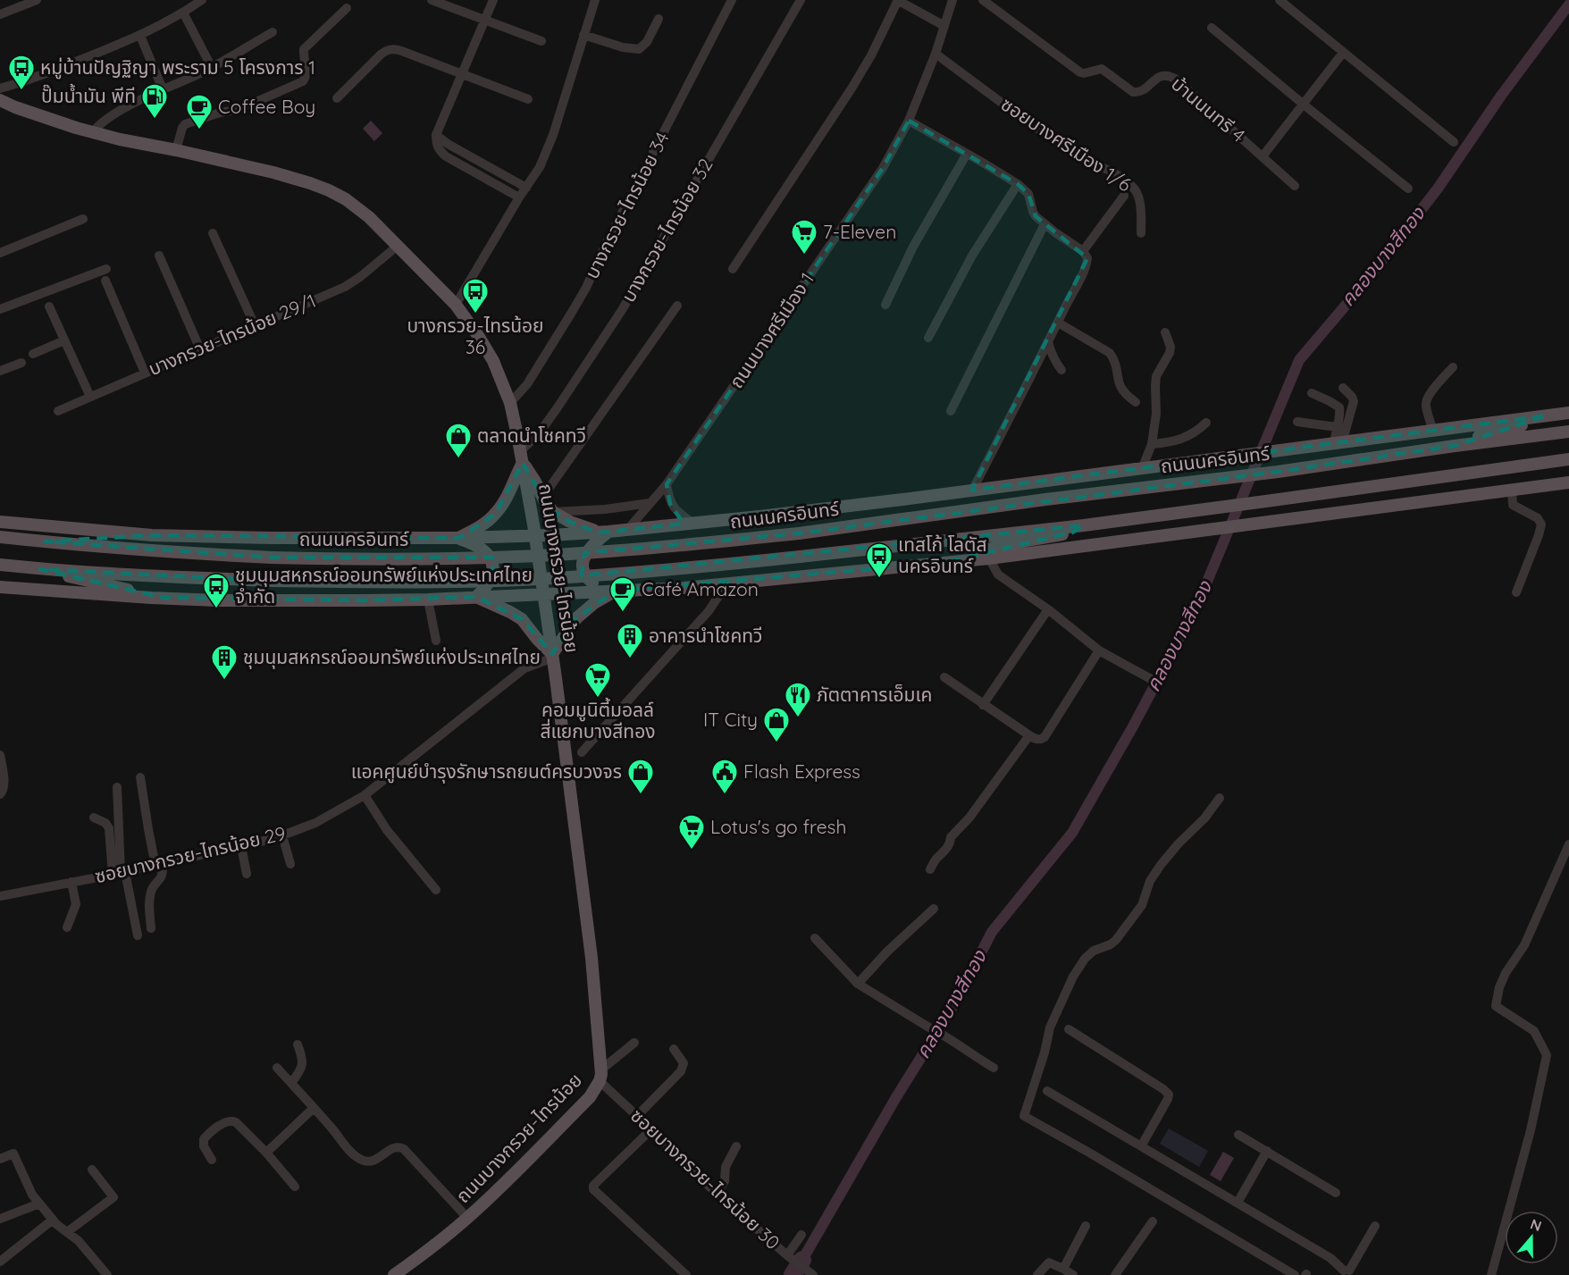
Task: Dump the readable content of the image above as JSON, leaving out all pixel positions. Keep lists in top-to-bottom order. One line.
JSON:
{"streets":{"main road":["ถนนนครอินทร์","ถนนบางกรวย-ไทรน้อย"],"street":["บ้านนนทรี 4","ซอยบางศรีเมือง 1/6","บางกรวย-ไทรน้อย 34","บางกรวย-ไทรน้อย 32","ถนนบางศรีเมือง 1","บางกรวย-ไทรน้อย 29/1","ซอยบางกรวย-ไทรน้อย 29","ซอยบางกรวย-ไทรน้อย 30"]},"crossings":[["ซอยบางศรีเมือง 1/6","ถนนบางศรีเมือง 1"],["บางกรวย-ไทรน้อย 34","ถนนบางกรวย-ไทรน้อย"],["บางกรวย-ไทรน้อย 32","ถนนบางกรวย-ไทรน้อย"],["ถนนบางศรีเมือง 1","ถนนนครอินทร์"],["บางกรวย-ไทรน้อย 29/1","ถนนบางกรวย-ไทรน้อย"],["ถนนนครอินทร์","ถนนบางกรวย-ไทรน้อย"],["ถนนบางกรวย-ไทรน้อย","ซอยบางกรวย-ไทรน้อย 29"],["ถนนบางกรวย-ไทรน้อย","ซอยบางกรวย-ไทรน้อย 30"]],"water":["คลองบางสีทอง"],"places":{"bus stop":["หมู่บ้านปัญฐิญา พระราม 5 โครงการ 1","บางกรวย-ไทรน้อย 36","เทสโก้ โลตัส นครอินทร์","ชุมนุมสหกรณ์ออมทรัพย์แห่งประเทศไทย จำกัด"],"fuel station":["ปั๊มน้ำมัน พีที"],"cafe":["Coffee Boy","Café Amazon"],"supermarket":["7-Eleven","คอมมูนิตี้มอลล์ สี่แยกบางสีทอง","Lotus's go fresh"],"shop":["ตลาดนำโชคทวี","IT City","แอคศูนย์บำรุงรักษารถยนต์ครบวงจร"],"building":["อาคารนำโชคทวี","ชุมนุมสหกรณ์ออมทรัพย์แห่งประเทศไทย"],"restaurant":["ภัตตาคารเอ็มเค"],"public building":["Flash Express"]},"north":"top"}
